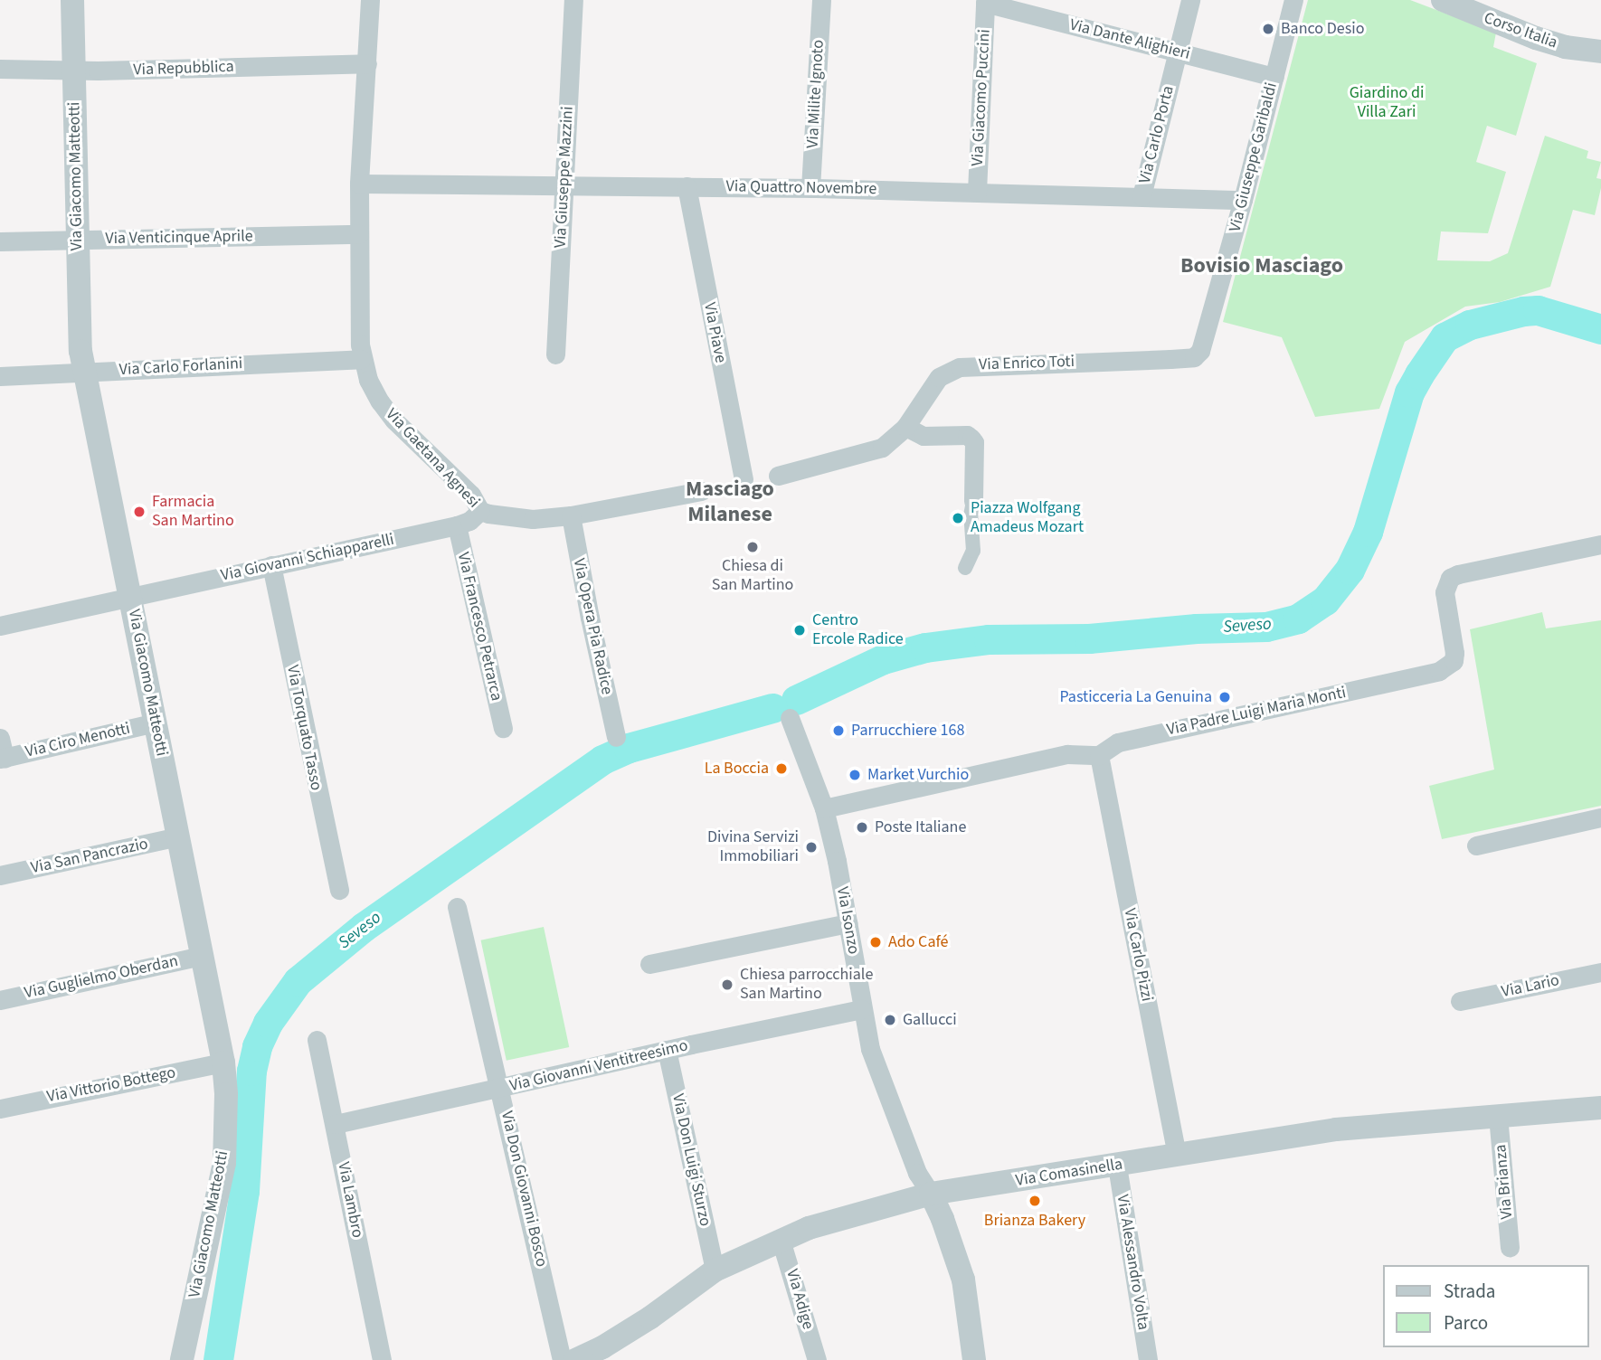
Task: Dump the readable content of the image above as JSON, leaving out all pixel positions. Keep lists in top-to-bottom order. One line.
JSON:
{"streets":{"street":["Corso Italia","Via Dante Alighieri","Via Repubblica","Via Milite Ignoto","Via Giacomo Puccini","Via Carlo Porta","Via Giuseppe Garibaldi","Via Giacomo Matteotti","Via Giuseppe Mazzini","Via Quattro Novembre","Via Venticinque Aprile","Via Piave","Via Enrico Toti","Via Carlo Forlanini","Via Gaetana Agnesi","Via Giovanni Schiapparelli","Via Francesco Petrarca","Via Opera Pia Radice","Via Padre Luigi Maria Monti","Via Torquato Tasso","Via Ciro Menotti","Via San Pancrazio","Via Isonzo","Via Carlo Pizzi","Via Guglielmo Oberdan","Via Lario","Via Giovanni Ventitreesimo","Via Vittorio Bottego","Via Don Luigi Sturzo","Via Comasinella","Via Brianza","Via Don Giovanni Bosco","Via Lambro","Via Alessandro Volta","Via Adige"]},"crossings":[["Via Dante Alighieri","Via Giacomo Puccini"],["Via Dante Alighieri","Via Carlo Porta"],["Via Dante Alighieri","Via Giuseppe Garibaldi"],["Via Repubblica","Via Giacomo Matteotti"],["Via Repubblica","Via Gaetana Agnesi"],["Via Milite Ignoto","Via Quattro Novembre"],["Via Giacomo Puccini","Via Quattro Novembre"],["Via Carlo Porta","Via Quattro Novembre"],["Via Giuseppe Garibaldi","Via Quattro Novembre"],["Via Giuseppe Garibaldi","Via Enrico Toti"],["Via Giacomo Matteotti","Via Venticinque Aprile"],["Via Giacomo Matteotti","Via Carlo Forlanini"],["Via Giacomo Matteotti","Via Giovanni Schiapparelli"],["Via Giacomo Matteotti","Via Ciro Menotti"],["Via Giacomo Matteotti","Via San Pancrazio"],["Via Giacomo Matteotti","Via Guglielmo Oberdan"],["Via Giacomo Matteotti","Via Vittorio Bottego"],["Via Giuseppe Mazzini","Via Quattro Novembre"],["Via Quattro Novembre","Via Piave"],["Via Quattro Novembre","Via Gaetana Agnesi"],["Via Venticinque Aprile","Via Gaetana Agnesi"],["Via Carlo Forlanini","Via Gaetana Agnesi"],["Via Gaetana Agnesi","Via Giovanni Schiapparelli"],["Via Gaetana Agnesi","Via Opera Pia Radice"],["Via Giovanni Schiapparelli","Via Francesco Petrarca"],["Via Giovanni Schiapparelli","Via Torquato Tasso"],["Via Padre Luigi Maria Monti","Via Isonzo"],["Via Padre Luigi Maria Monti","Via Carlo Pizzi"],["Via Isonzo","Via Giovanni Ventitreesimo"],["Via Isonzo","Via Comasinella"],["Via Carlo Pizzi","Via Comasinella"],["Via Giovanni Ventitreesimo","Via Don Luigi Sturzo"],["Via Giovanni Ventitreesimo","Via Don Giovanni Bosco"],["Via Giovanni Ventitreesimo","Via Lambro"],["Via Don Luigi Sturzo","Via Comasinella"],["Via Comasinella","Via Brianza"],["Via Comasinella","Via Alessandro Volta"],["Via Comasinella","Via Adige"]],"districts":["Bovisio Masciago","Masciago Milanese"],"water":["Seveso"],"parks":["Giardino di Villa Zari"],"places":["Banco Desio","Farmacia San Martino","Piazza Wolfgang Amadeus Mozart","Chiesa di San Martino","Centro Ercole Radice","Pasticceria La Genuina","Parrucchiere 168","La Boccia","Market Vurchio","Poste Italiane","Divina Servizi Immobiliari","Ado Café","Chiesa parrocchiale San Martino","Gallucci","Brianza Bakery"],"legend":["Strada","Parco"]}
